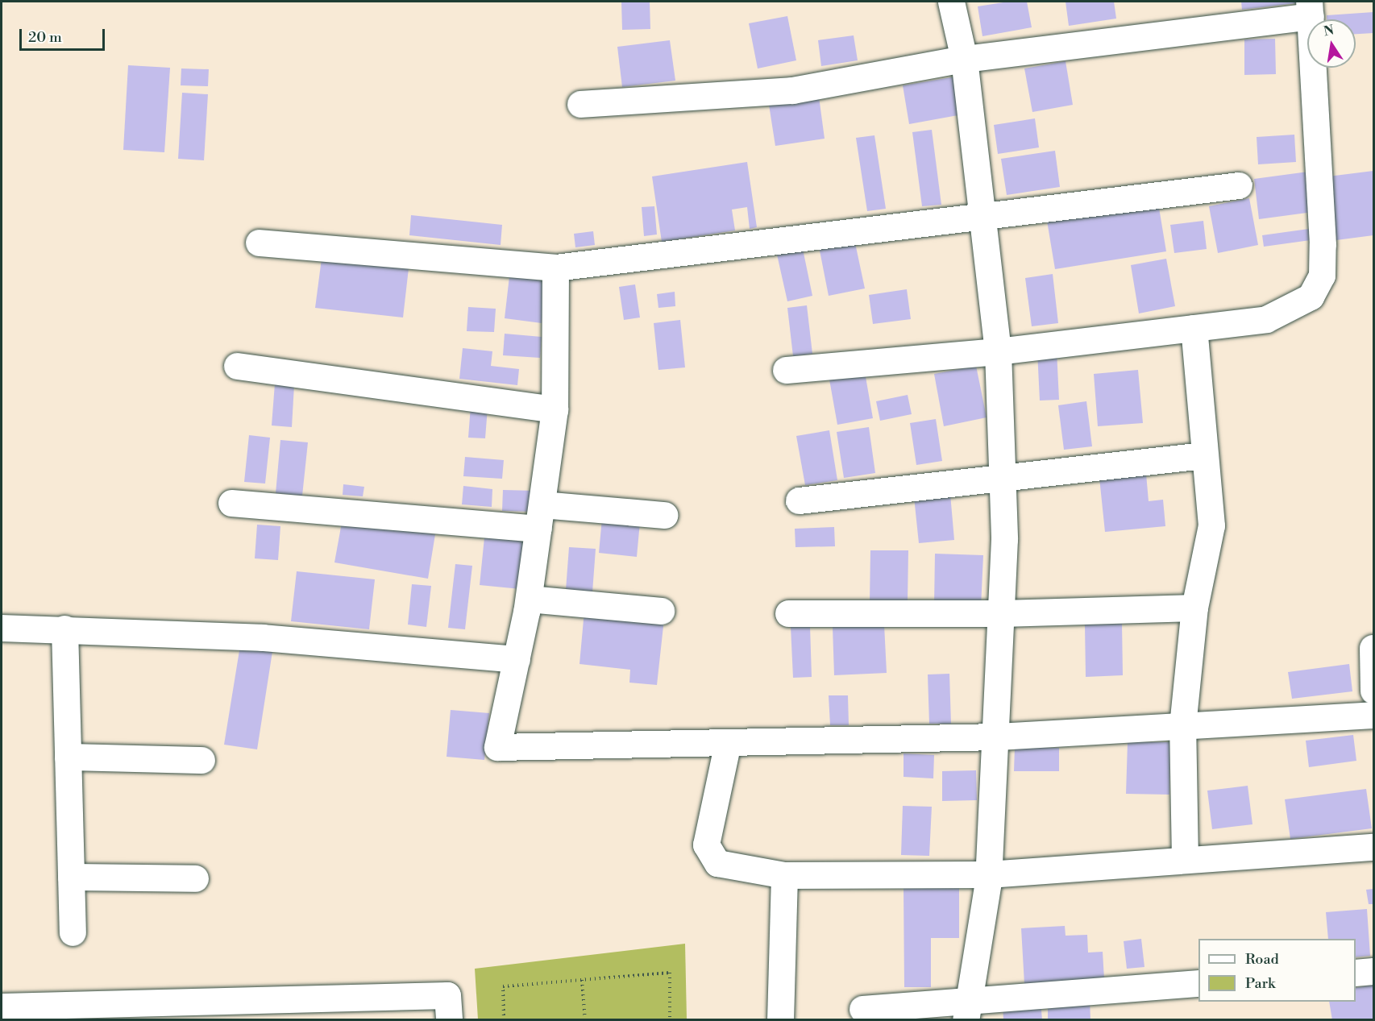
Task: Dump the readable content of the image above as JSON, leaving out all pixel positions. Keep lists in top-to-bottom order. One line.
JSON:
{"legend":["Road","Park"],"scale_bar":"20 m","north":"top"}
